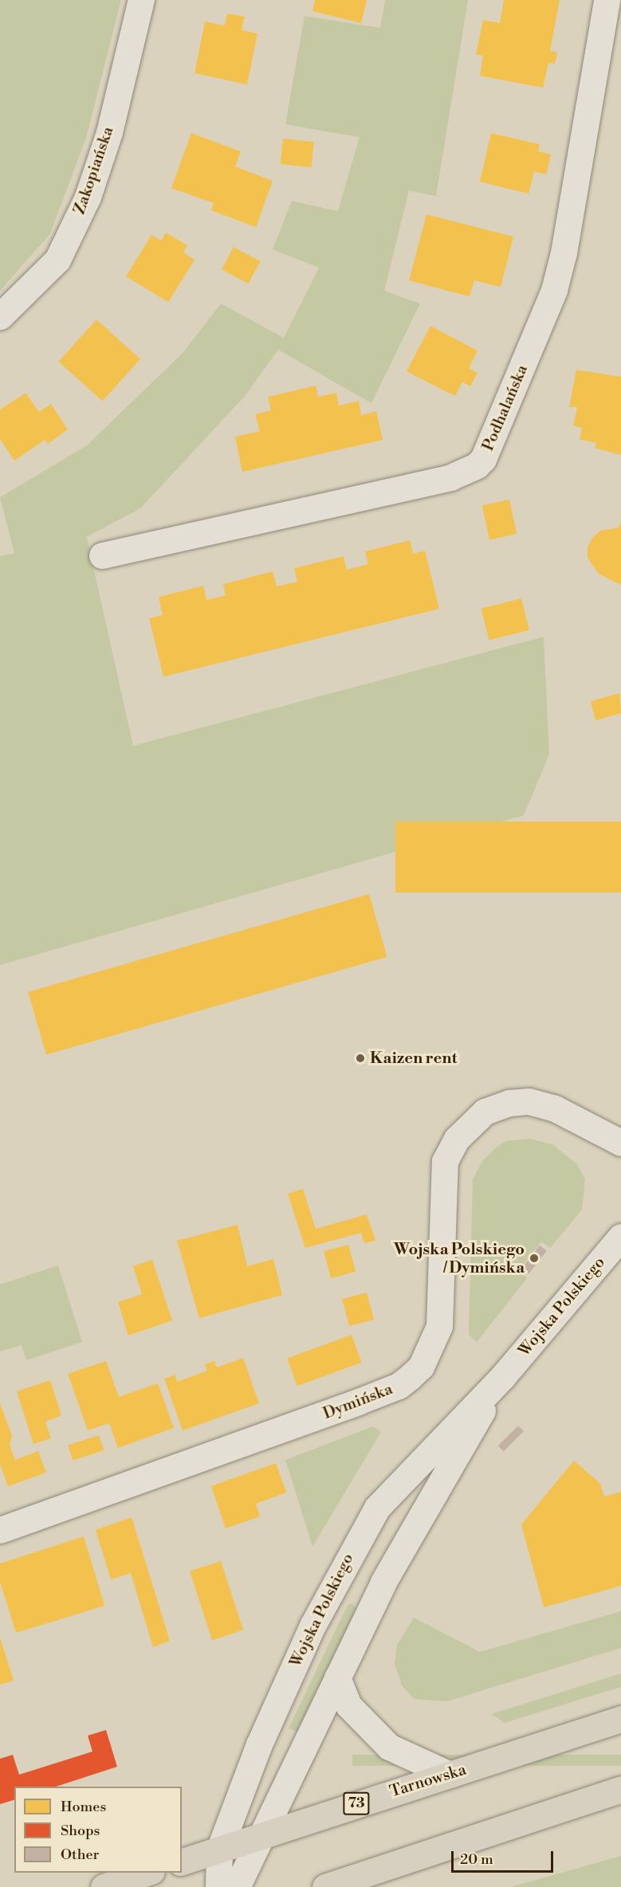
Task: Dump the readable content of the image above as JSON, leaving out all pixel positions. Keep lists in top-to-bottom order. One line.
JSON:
{"streets":{"main road":["Tarnowska","73"],"street":["Zakopiańska","Podhalańska","Wojska Polskiego","Dymińska"]},"crossings":[["Wojska Polskiego","Tarnowska"]],"places":["Kaizen rent","Wojska Polskiego / Dymińska"],"legend":["Homes","Shops","Other"],"scale_bar":"20 m"}
